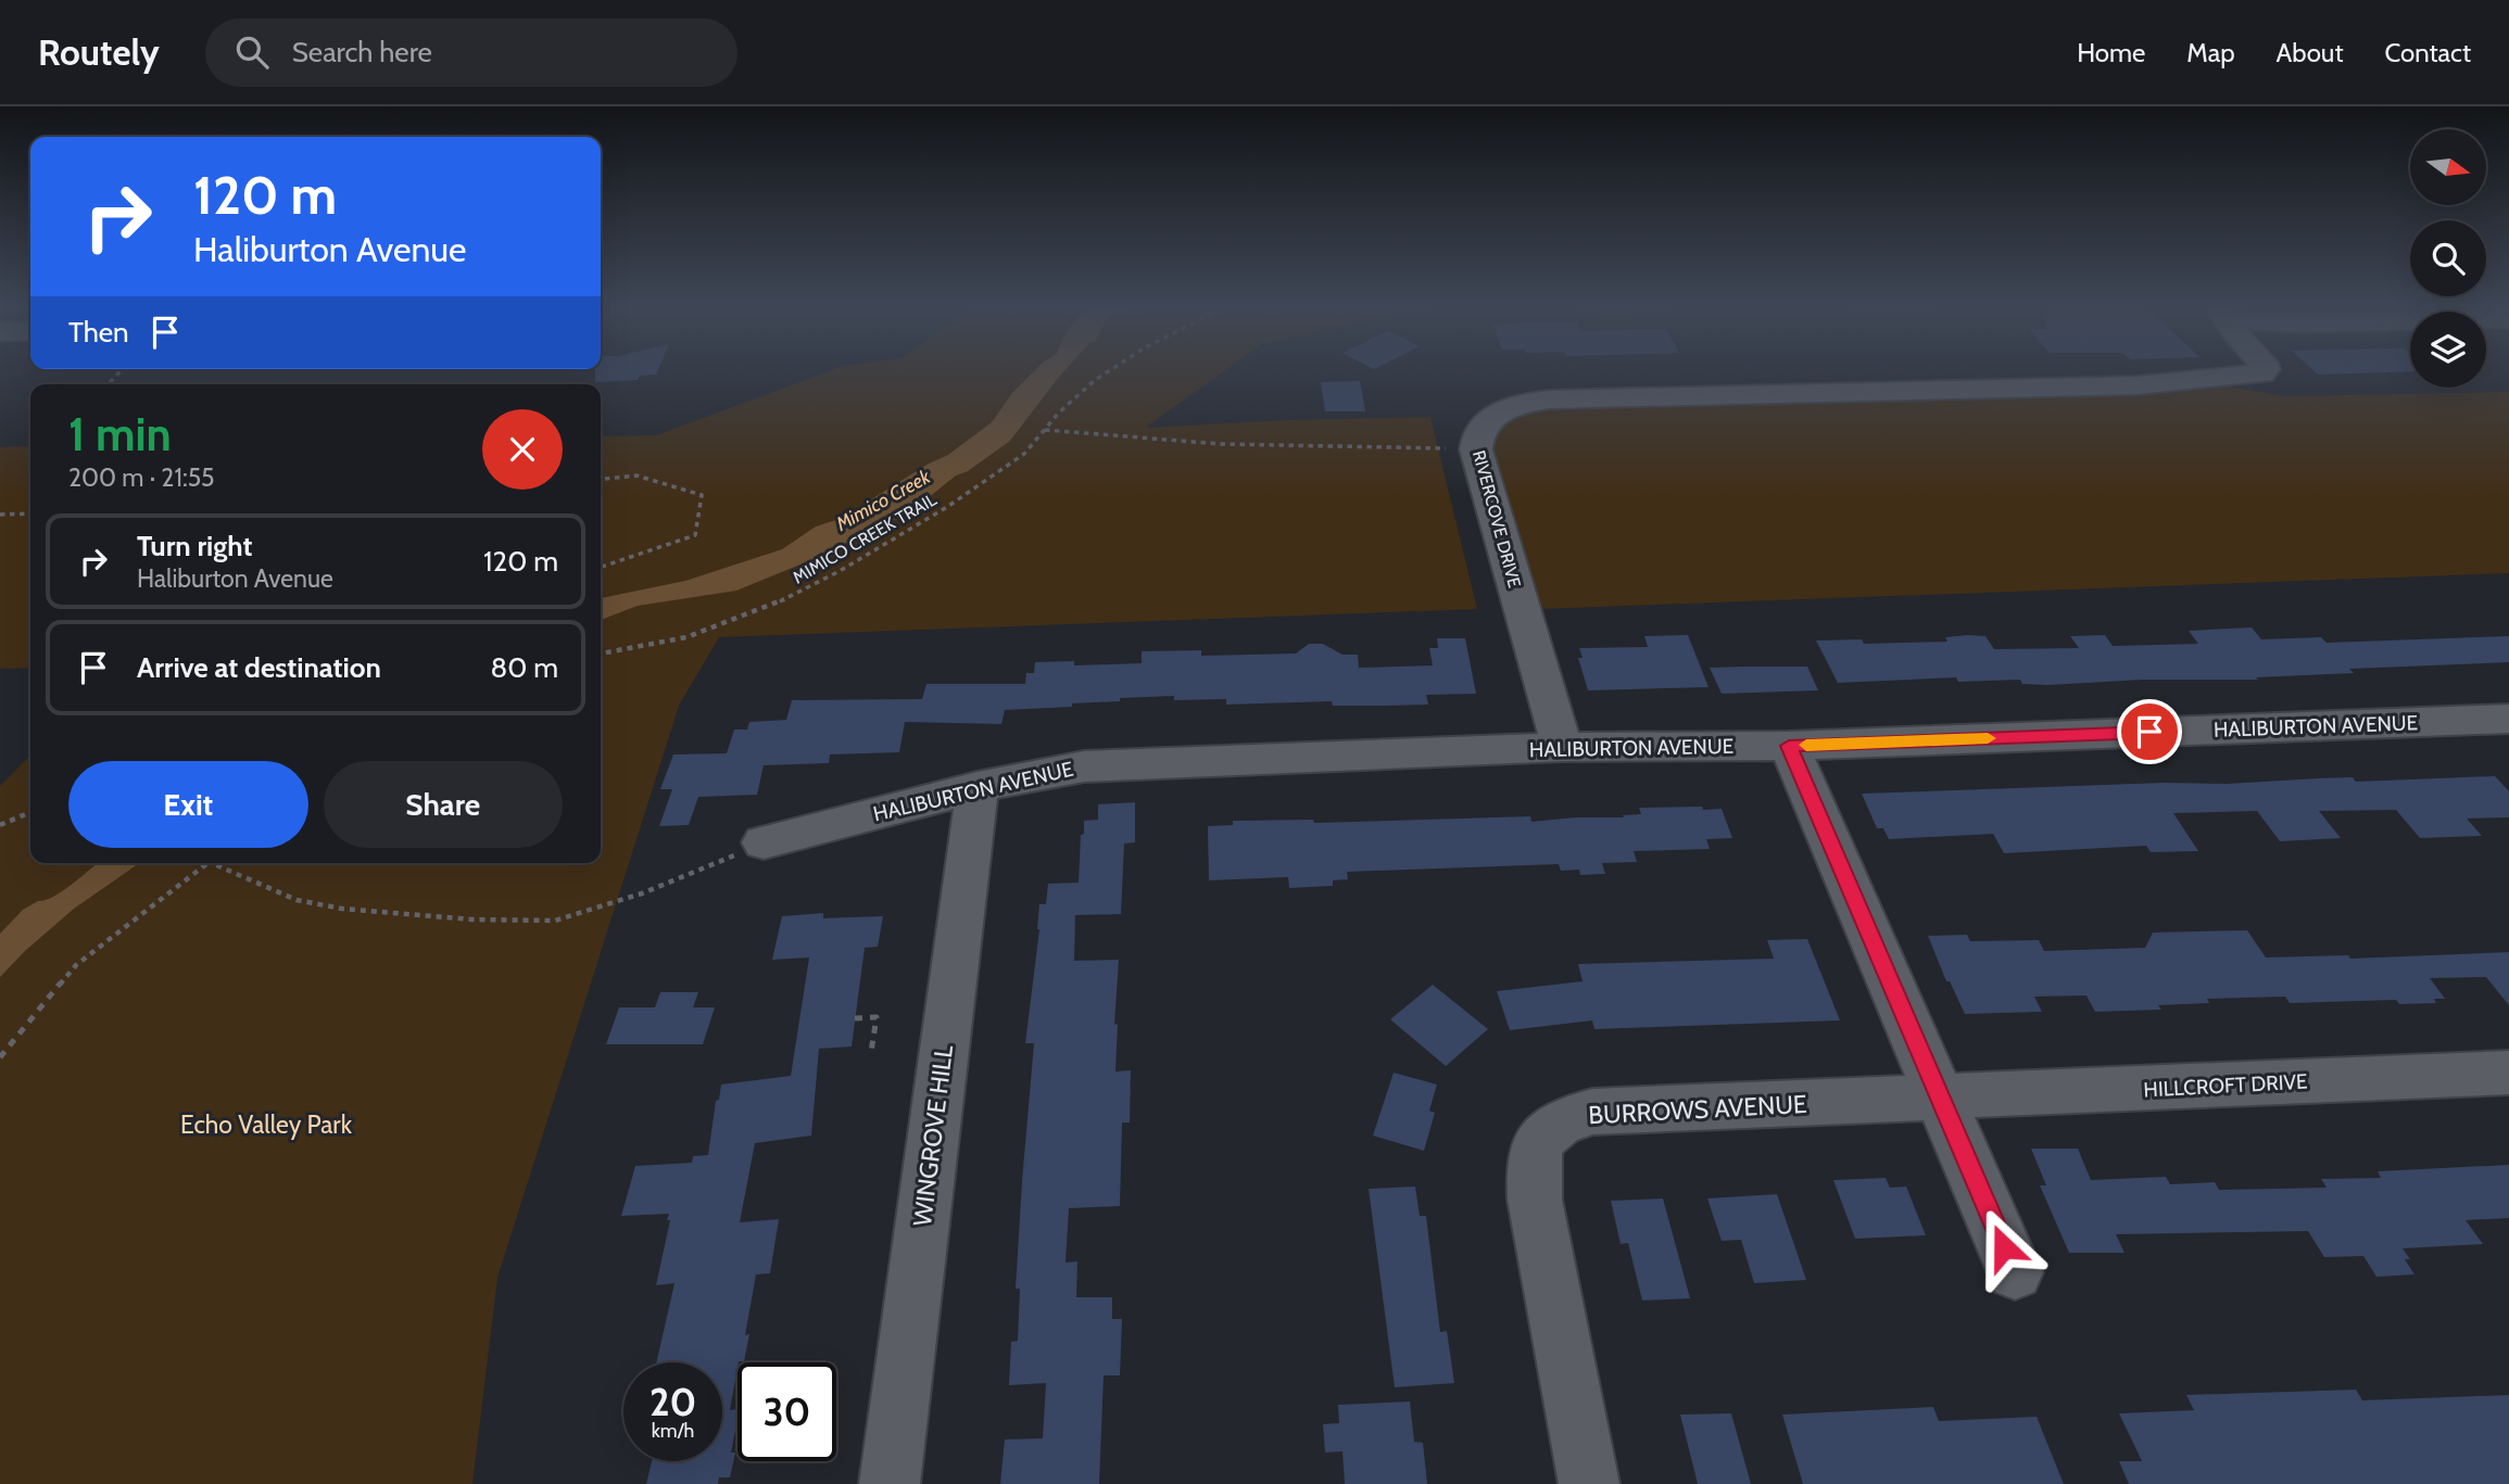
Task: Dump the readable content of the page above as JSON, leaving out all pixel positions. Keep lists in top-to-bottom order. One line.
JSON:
{"streets":{"street":["RIVERCOVE DRIVE","HALIBURTON AVENUE","HILLCROFT DRIVE","BURROWS AVENUE","WINGROVE HILL"],"path":["MIMICO CREEK TRAIL"]},"crossings":[["RIVERCOVE DRIVE","HALIBURTON AVENUE"],["HALIBURTON AVENUE","WINGROVE HILL"],["HILLCROFT DRIVE","BURROWS AVENUE"]],"water":["Mimico Creek"],"parks":["Echo Valley Park"],"north":"right","page":{"header":"Routely","search":"Search here","nav":["Home","Map","About","Contact"],"turn":["120 m","Haliburton Avenue"],"then":"Then","heading":["1 min","200 m · 21:55"],"list":[{"name":"Turn right","note":"Haliburton Avenue","value":"120 m"},{"name":"Arrive at destination","value":"80 m"}],"buttons":["Exit","Share"],"speed":"20 km/h","limit":"30"}}
